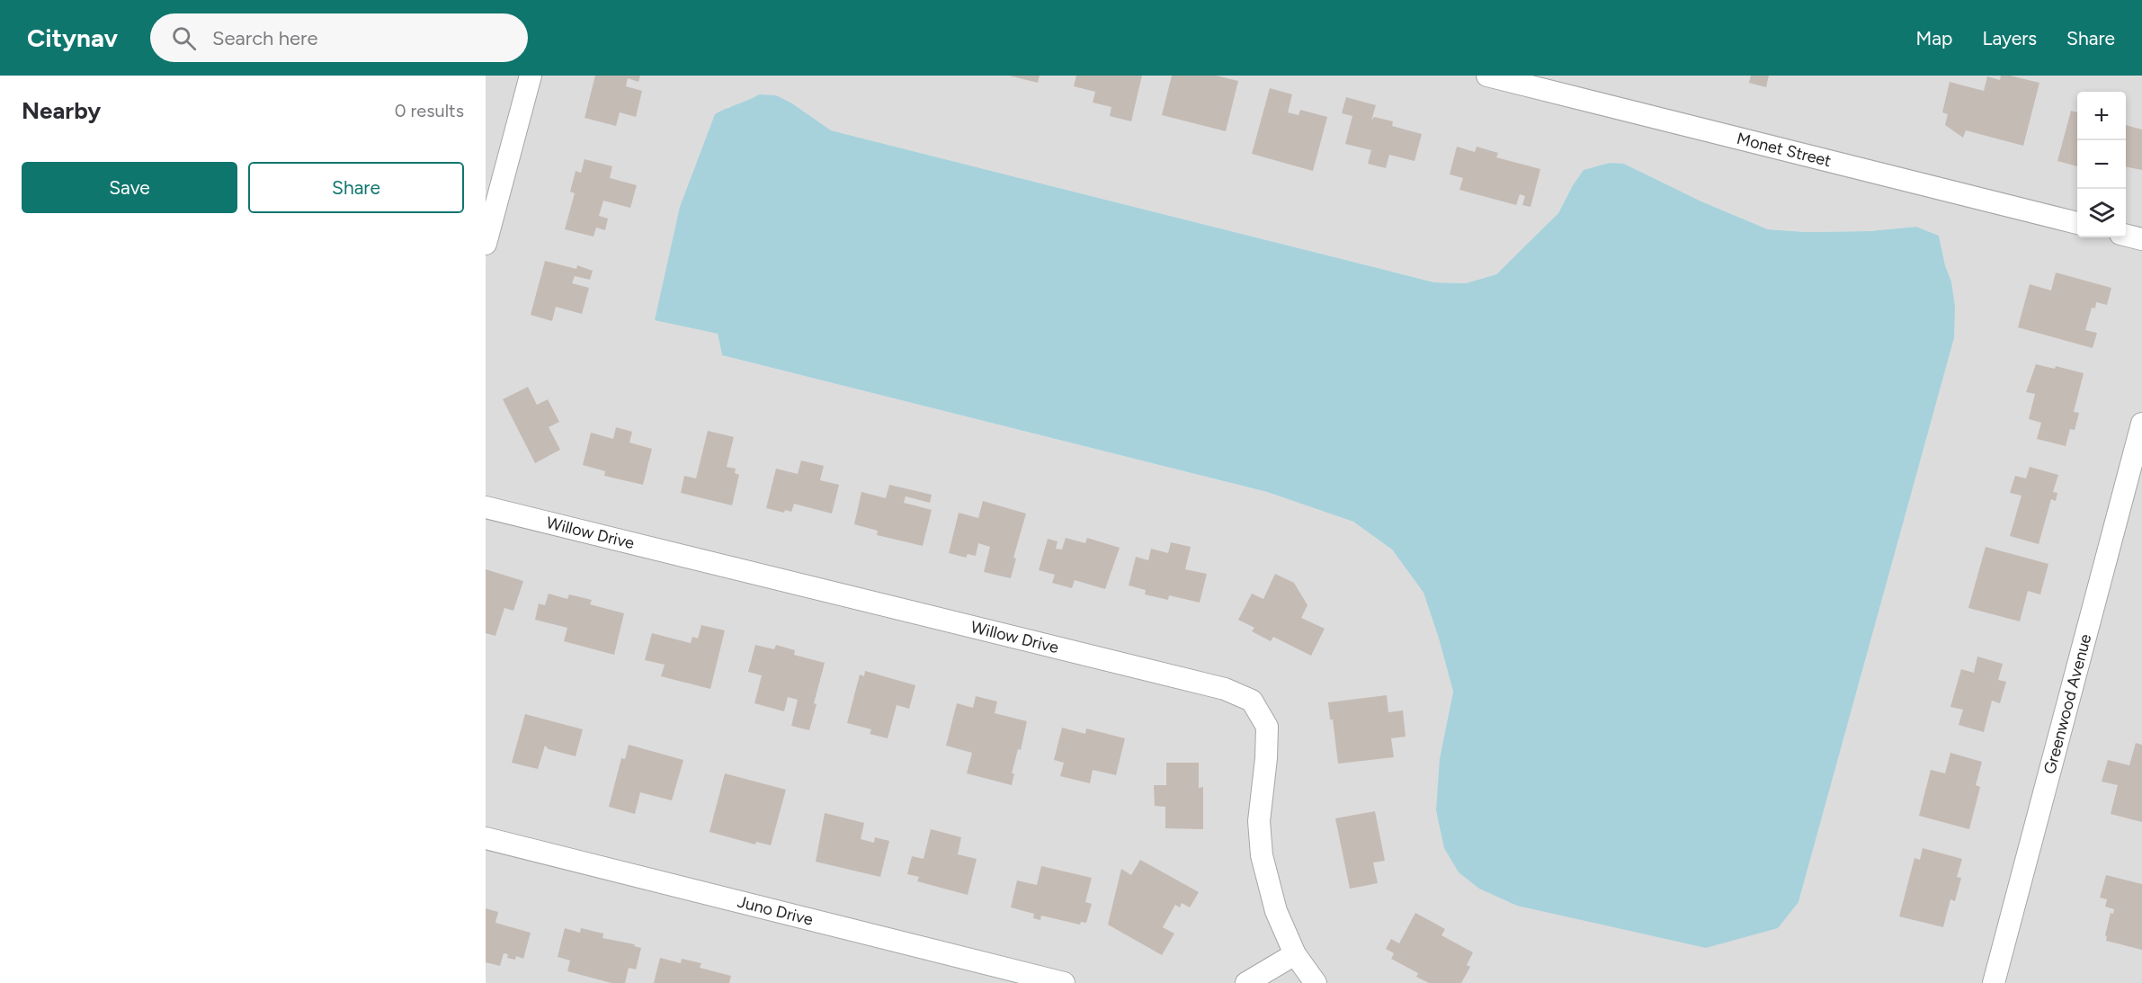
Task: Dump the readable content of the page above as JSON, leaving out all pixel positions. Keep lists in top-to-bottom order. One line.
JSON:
{"streets":{"street":["Monet Street","Willow Drive","Greenwood Avenue","Juno Drive"]},"page":{"header":"Citynav","search":"Search here","nav":["Map","Layers","Share"],"heading":["Nearby","0 results"],"map_buttons":["+","−"],"buttons":["Save","Share"]}}
